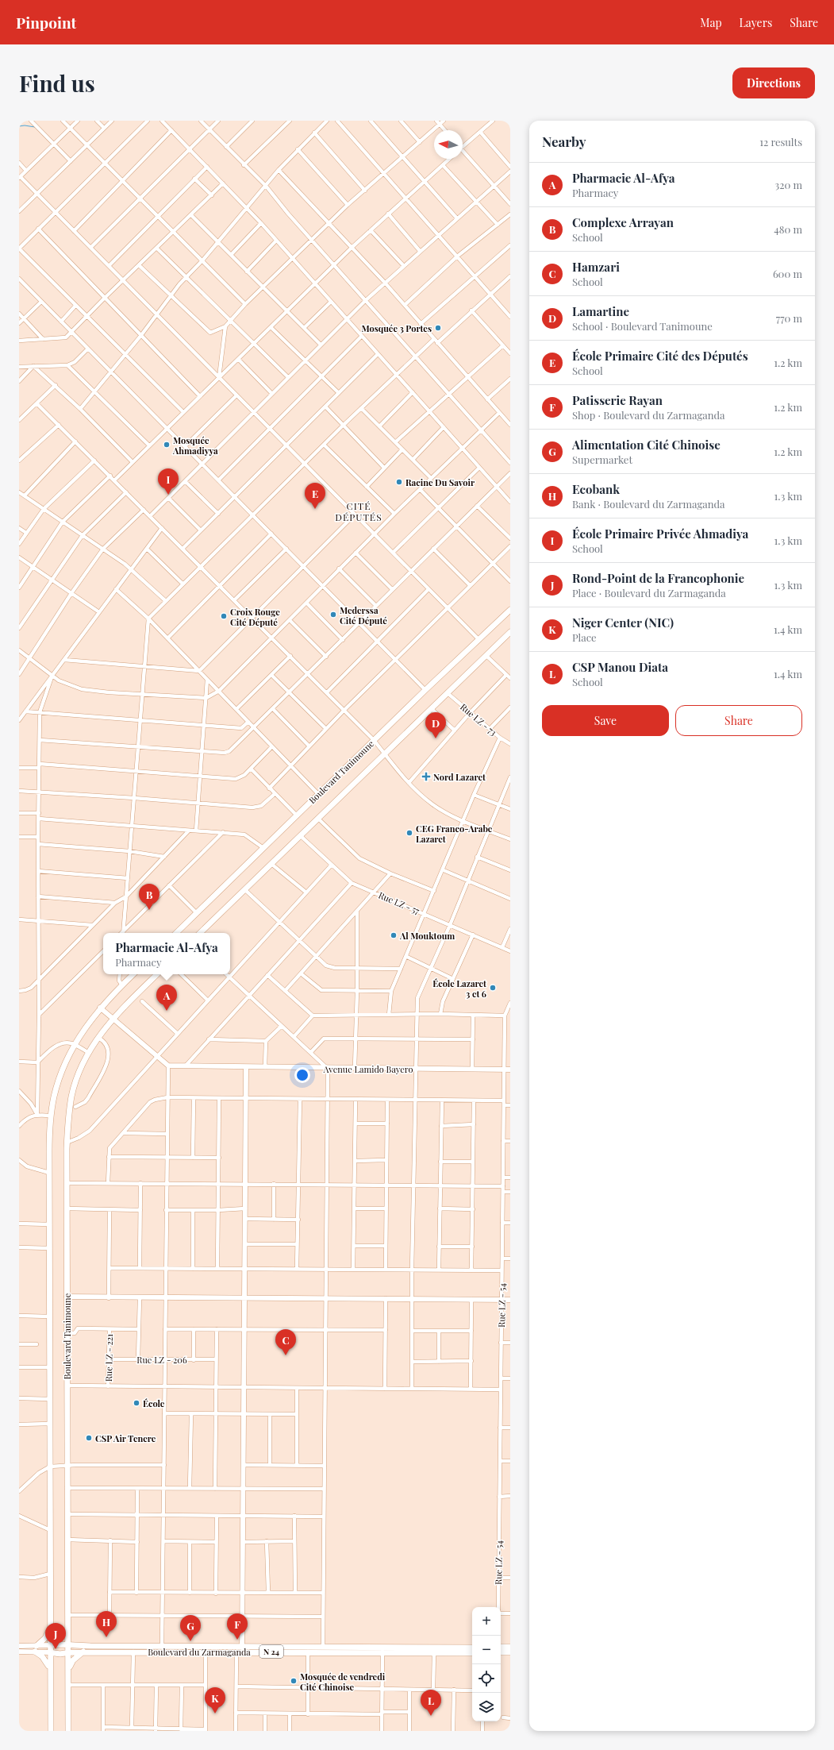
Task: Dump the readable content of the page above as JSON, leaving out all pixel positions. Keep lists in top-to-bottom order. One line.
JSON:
{"streets":{"main road":["Boulevard Tanimoune","Boulevard du Zarmaganda","N 24"],"street":["Rue LZ - 73","Rue LZ - 57","Avenue Lamido Bayero","Rue LZ - 54","Rue LZ - 221","Rue LZ - 206"]},"crossings":[["Rue LZ - 73","Boulevard Tanimoune"],["Boulevard Tanimoune","Rue LZ - 57"],["Boulevard Tanimoune","Boulevard du Zarmaganda"],["Avenue Lamido Bayero","Rue LZ - 54"],["Rue LZ - 221","Rue LZ - 206"]],"districts":["CITÉ DÉPUTÉS"],"places":{"other":["Mosquée 3 Portes","Mosquée Ahmadiyya","Racine Du Savoir","Mederssa Cité Député","Croix Rouge Cité Député","CEG Franco-Arabe Lazaret","Al Mouktoum","École Lazaret 3 et 6","École","CSP Air Tenere","Mosquée de vendredi Cité Chinoise"],"health":["Nord Lazaret"]},"north":"left","page":{"header":"Pinpoint","nav":["Map","Layers","Share"],"buttons":["Directions",["Save","Share"]],"title":"Find us","heading":["Nearby","12 results"],"list":[{"mark":"A","name":"Pharmacie Al-Afya","note":"Pharmacy","value":"320 m"},{"mark":"B","name":"Complexe Arrayan","note":"School","value":"480 m"},{"mark":"C","name":"Hamzari","note":"School","value":"600 m"},{"mark":"D","name":"Lamartine","note":"School · Boulevard Tanimoune","value":"770 m"},{"mark":"E","name":"École Primaire Cité des Députés","note":"School","value":"1.2 km"},{"mark":"F","name":"Patisserie Rayan","note":"Shop · Boulevard du Zarmaganda","value":"1.2 km"},{"mark":"G","name":"Alimentation Cité Chinoise","note":"Supermarket","value":"1.2 km"},{"mark":"H","name":"Ecobank","note":"Bank · Boulevard du Zarmaganda","value":"1.3 km"},{"mark":"I","name":"École Primaire Privée Ahmadiya","note":"School","value":"1.3 km"},{"mark":"J","name":"Rond-Point de la Francophonie","note":"Place · Boulevard du Zarmaganda","value":"1.3 km"},{"mark":"K","name":"Niger Center (NIC)","note":"Place","value":"1.4 km"},{"mark":"L","name":"CSP Manou Diata","note":"School","value":"1.4 km"}],"pins":["I","E","D","B","A","C","H","F","G","J","K","L"],"popup":["Pharmacie Al-Afya","Pharmacy"],"map_buttons":["+","−"]}}
